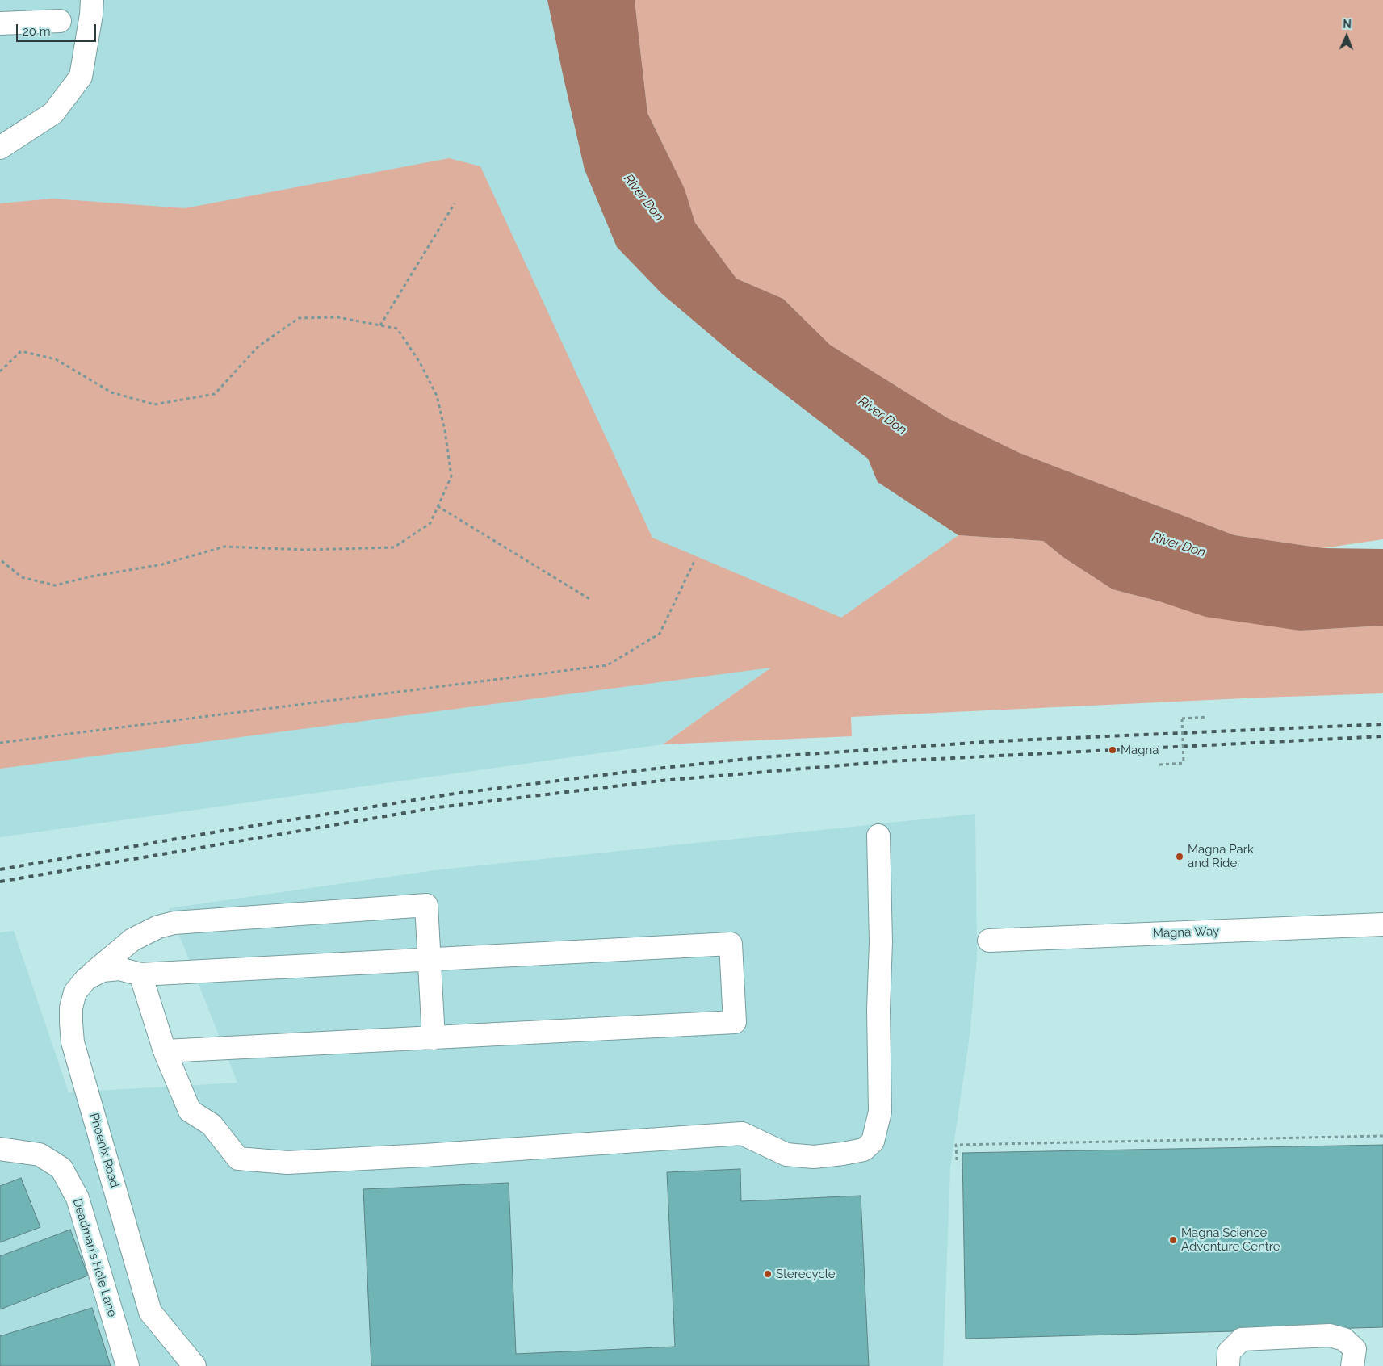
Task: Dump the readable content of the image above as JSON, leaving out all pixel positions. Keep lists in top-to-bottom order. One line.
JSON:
{"streets":{"street":["Magna Way","Phoenix Road","Deadman's Hole Lane"]},"water":["River Don"],"places":["Magna","Magna Park and Ride","Magna Science Adventure Centre","Sterecycle"],"scale_bar":"20 m","north":"top"}
